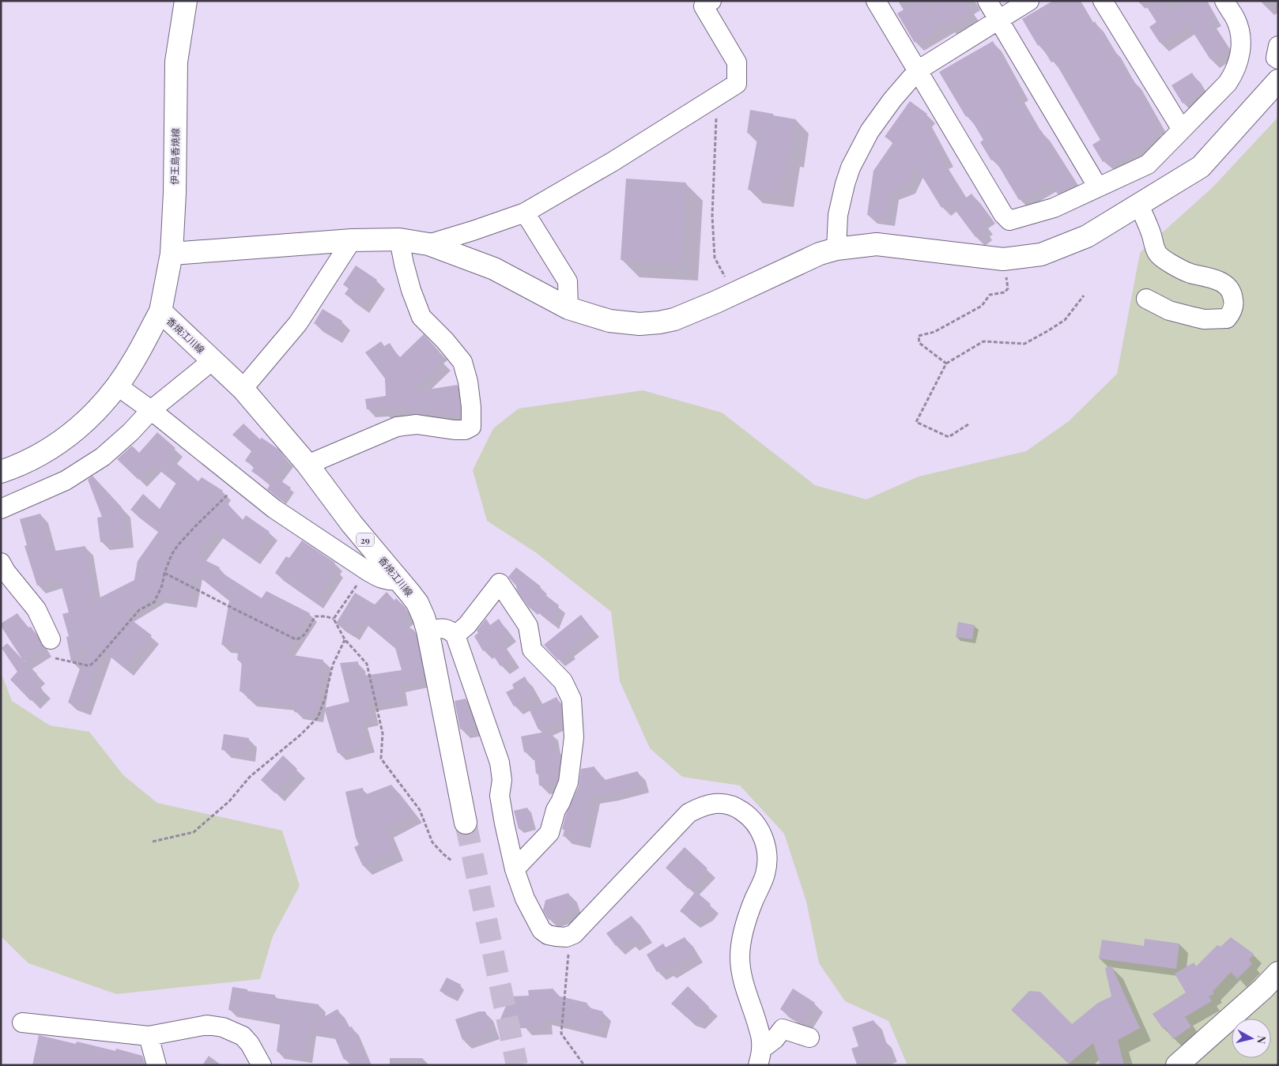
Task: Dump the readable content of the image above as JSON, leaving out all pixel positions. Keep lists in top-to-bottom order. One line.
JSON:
{"streets":{"street":["伊王島香焼線","香焼江川線","29"]},"crossings":[["伊王島香焼線","香焼江川線"]],"north":"right"}
